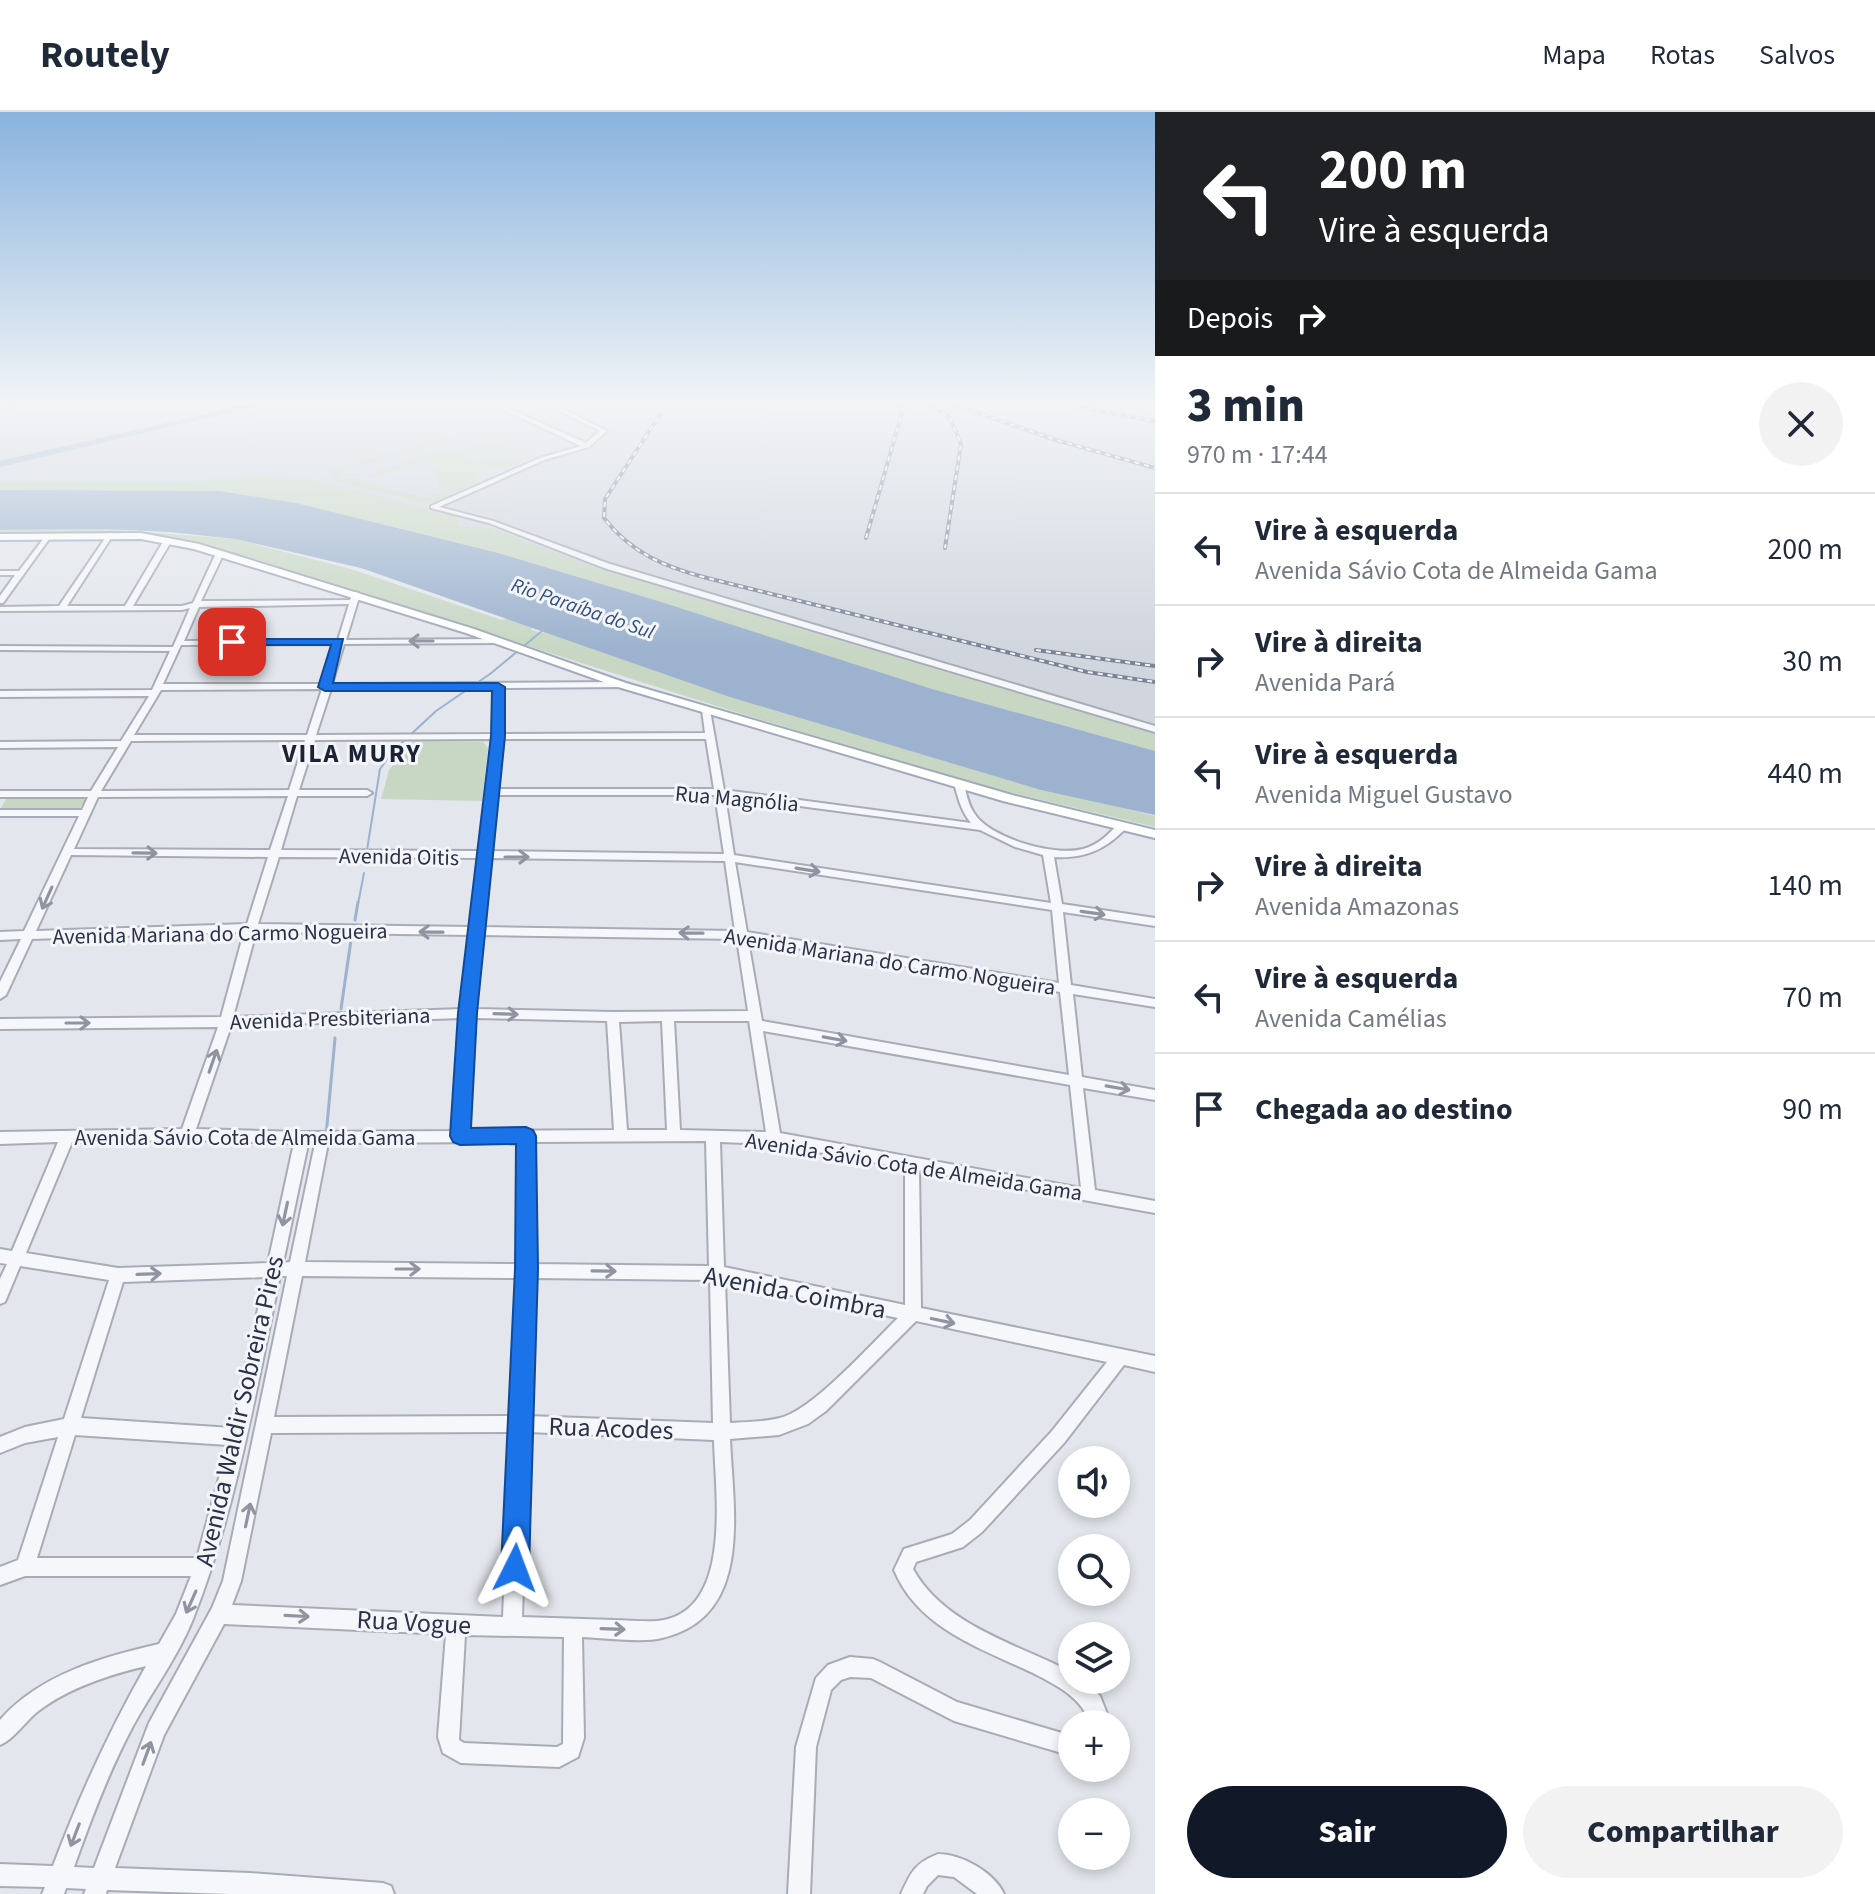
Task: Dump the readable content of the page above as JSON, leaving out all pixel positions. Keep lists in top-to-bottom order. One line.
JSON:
{"streets":{"street":["Rua Magnólia","Avenida Oitis","Avenida Mariana do Carmo Nogueira","Avenida Presbiteriana","Avenida Sávio Cota de Almeida Gama","Avenida Coimbra","Avenida Waldir Sobreira Pires","Rua Acodes","Rua Vogue"]},"crossings":[["Avenida Sávio Cota de Almeida Gama","Avenida Waldir Sobreira Pires"],["Avenida Coimbra","Avenida Waldir Sobreira Pires"],["Avenida Coimbra","Rua Acodes"],["Avenida Waldir Sobreira Pires","Rua Acodes"],["Avenida Waldir Sobreira Pires","Rua Vogue"],["Rua Acodes","Rua Vogue"]],"one_way":["Avenida Oitis","Avenida Mariana do Carmo Nogueira","Avenida Presbiteriana","Avenida Coimbra"],"districts":["VILA MURY"],"water":["Rio Paraíba do Sul"],"page":{"header":"Routely","nav":["Mapa","Rotas","Salvos"],"turn":["200 m","Vire à esquerda"],"then":"Depois","heading":["3 min","970 m · 17:44"],"list":[{"name":"Vire à esquerda","note":"Avenida Sávio Cota de Almeida Gama","value":"200 m"},{"name":"Vire à direita","note":"Avenida Pará","value":"30 m"},{"name":"Vire à esquerda","note":"Avenida Miguel Gustavo","value":"440 m"},{"name":"Vire à direita","note":"Avenida Amazonas","value":"140 m"},{"name":"Vire à esquerda","note":"Avenida Camélias","value":"70 m"},{"name":"Chegada ao destino","value":"90 m"}],"map_buttons":["+","−"],"buttons":["Sair","Compartilhar"]}}
